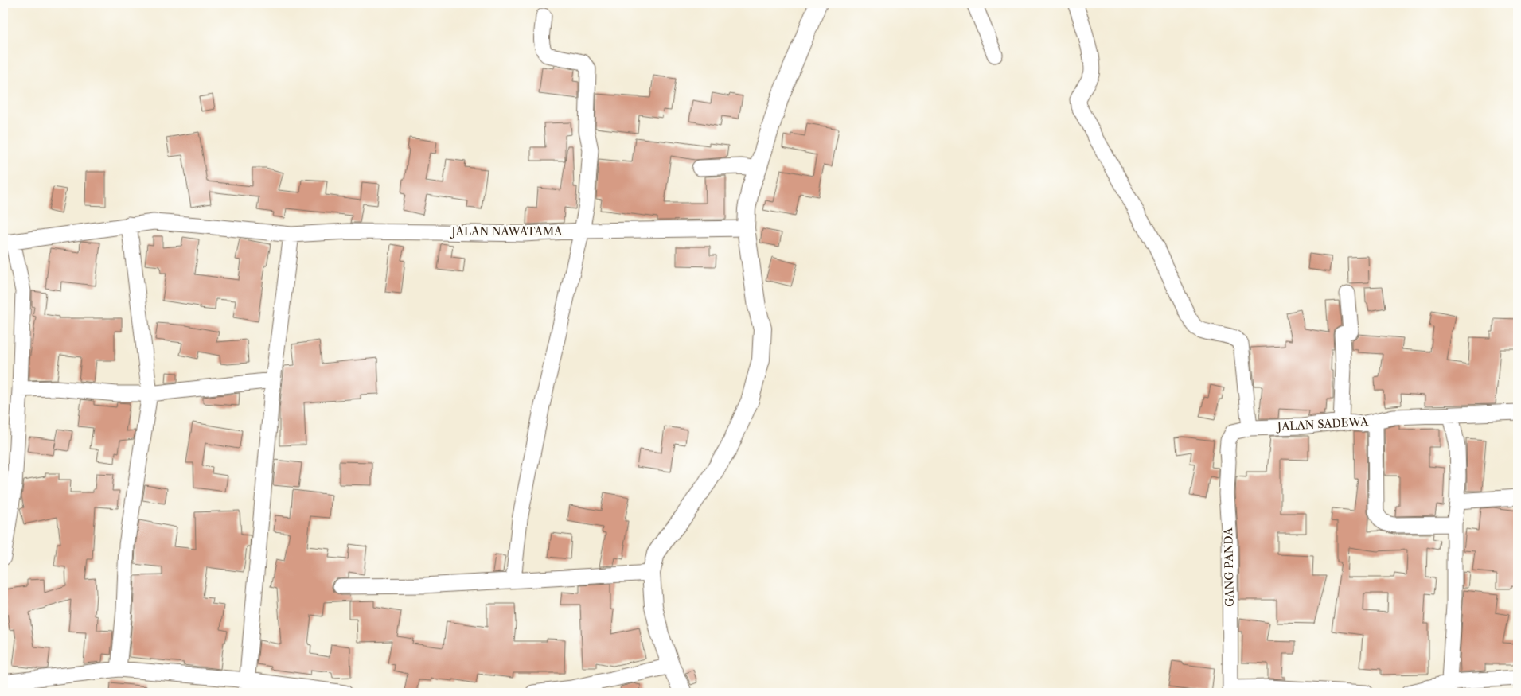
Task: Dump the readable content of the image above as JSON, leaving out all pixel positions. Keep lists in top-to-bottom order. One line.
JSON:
{"streets":{"street":["JALAN NAWATAMA","JALAN SADEWA","GANG PANDA"]},"crossings":[["JALAN SADEWA","GANG PANDA"]]}
